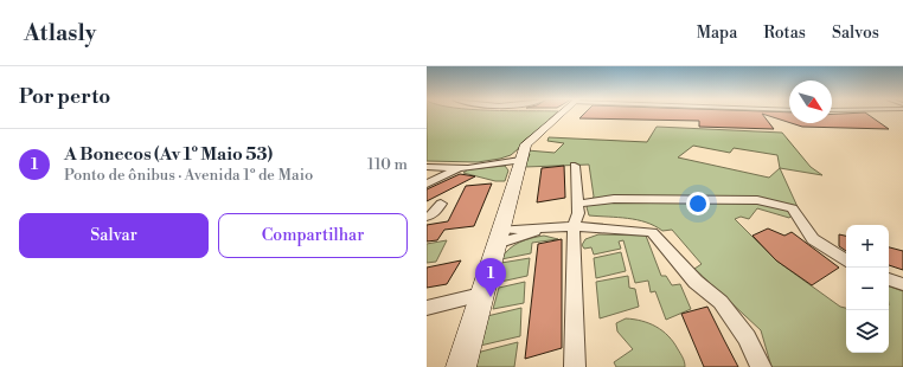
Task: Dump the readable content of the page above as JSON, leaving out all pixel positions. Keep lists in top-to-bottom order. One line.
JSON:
{"north":"bottom right","page":{"header":"Atlasly","nav":["Mapa","Rotas","Salvos"],"heading":"Por perto","list":[{"mark":"1","name":"A Bonecos (Av 1º Maio 53)","note":"Ponto de ônibus · Avenida 1º de Maio","value":"110 m"}],"buttons":["Salvar","Compartilhar"],"map_buttons":["+","−"],"pins":"1"}}
